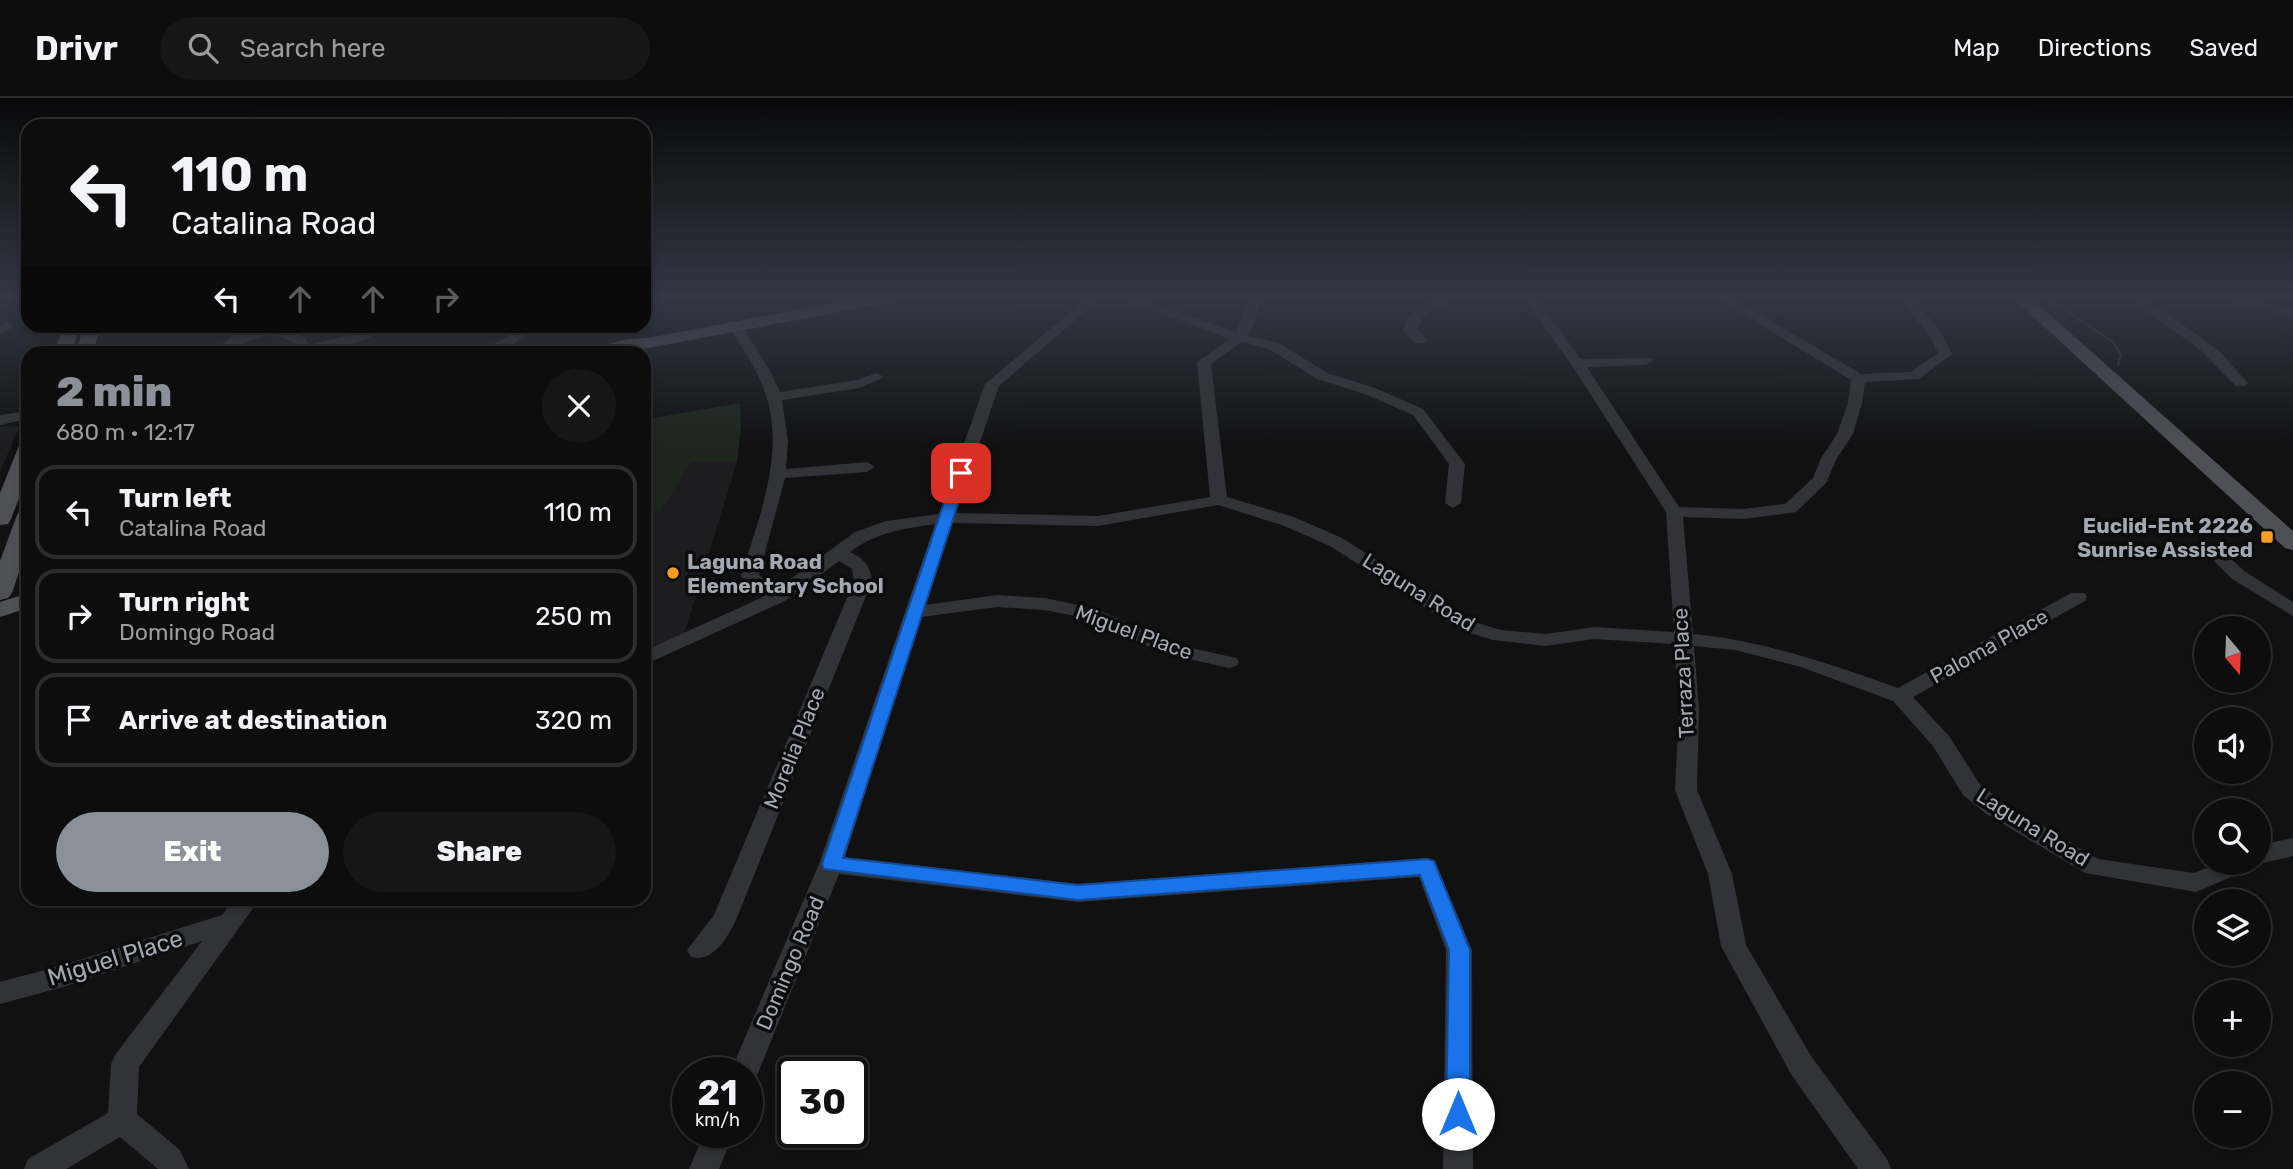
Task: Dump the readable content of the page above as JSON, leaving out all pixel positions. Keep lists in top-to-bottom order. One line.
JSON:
{"streets":{"street":["Laguna Road","Miguel Place","Paloma Place","Terraza Place","Morelia Place","Domingo Road"]},"crossings":[["Laguna Road","Paloma Place"],["Laguna Road","Terraza Place"],["Laguna Road","Morelia Place"],["Laguna Road","Domingo Road"],["Miguel Place","Domingo Road"]],"places":{"transit":["Euclid-Ent 2226 Sunrise Assisted"],"other":["Laguna Road Elementary School"]},"north":"bottom","page":{"header":"Drivr","search":"Search here","nav":["Map","Directions","Saved"],"turn":["110 m","Catalina Road"],"heading":["2 min","680 m · 12:17"],"list":[{"name":"Turn left","note":"Catalina Road","value":"110 m"},{"name":"Turn right","note":"Domingo Road","value":"250 m"},{"name":"Arrive at destination","value":"320 m"}],"map_buttons":["+","−"],"buttons":["Exit","Share"],"speed":"21 km/h","limit":"30"}}
